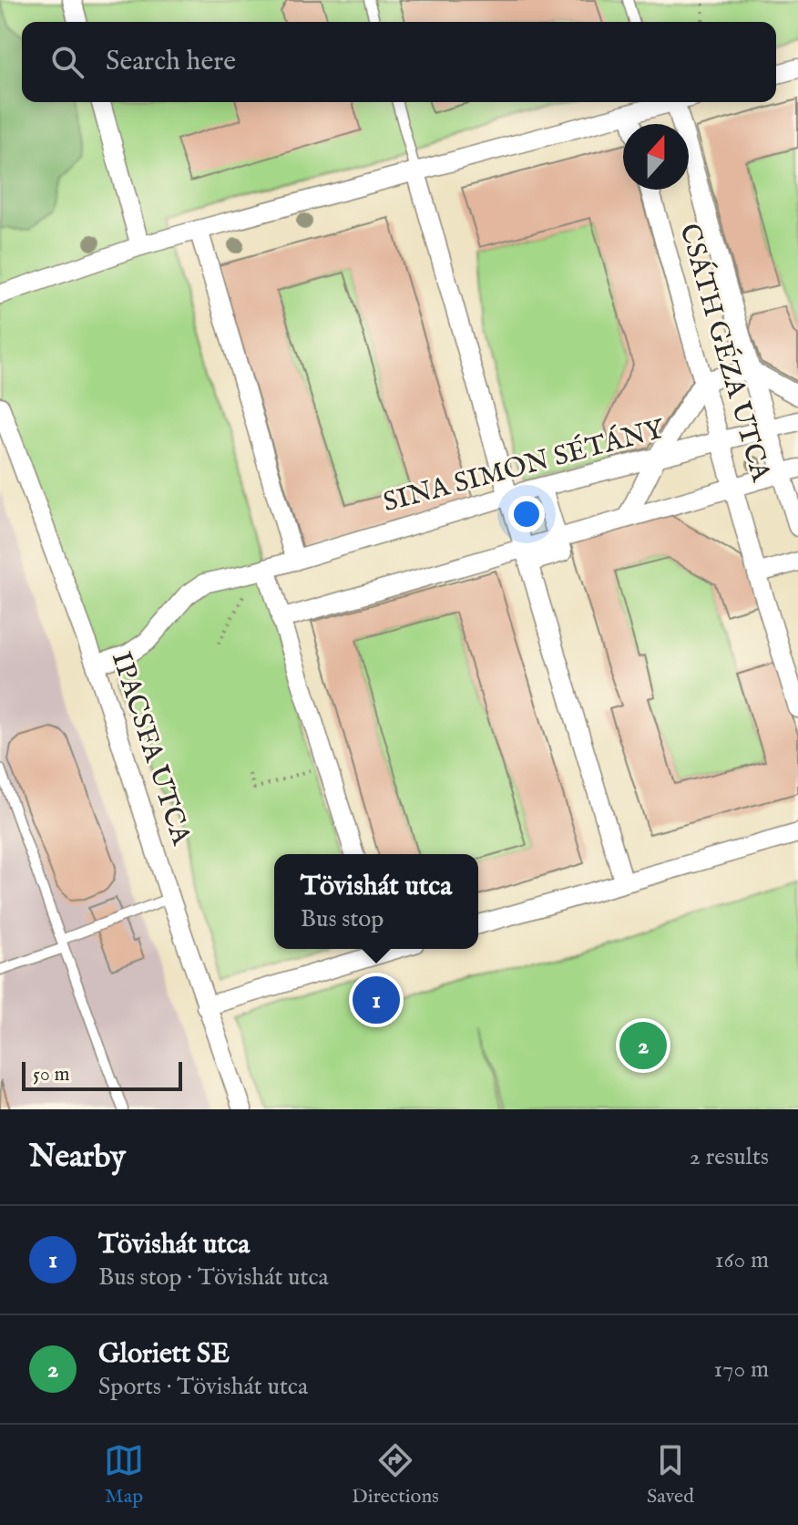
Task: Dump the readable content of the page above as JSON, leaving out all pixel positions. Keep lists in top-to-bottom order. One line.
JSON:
{"streets":{"street":["CSÁTH GÉZA UTCA","SINA SIMON SÉTÁNY","IPACSFA UTCA"]},"crossings":[["CSÁTH GÉZA UTCA","SINA SIMON SÉTÁNY"],["SINA SIMON SÉTÁNY","IPACSFA UTCA"]],"scale_bar":"50 m","north":"top","page":{"search":"Search here","popup":["Tövishát utca","Bus stop"],"pins":["1","2"],"scale":"50 m","heading":["Nearby","2 results"],"list":[{"mark":"1","name":"Tövishát utca","note":"Bus stop · Tövishát utca","value":"160 m"},{"mark":"2","name":"Gloriett SE","note":"Sports · Tövishát utca","value":"170 m"}],"nav":["Map","Directions","Saved"]}}
